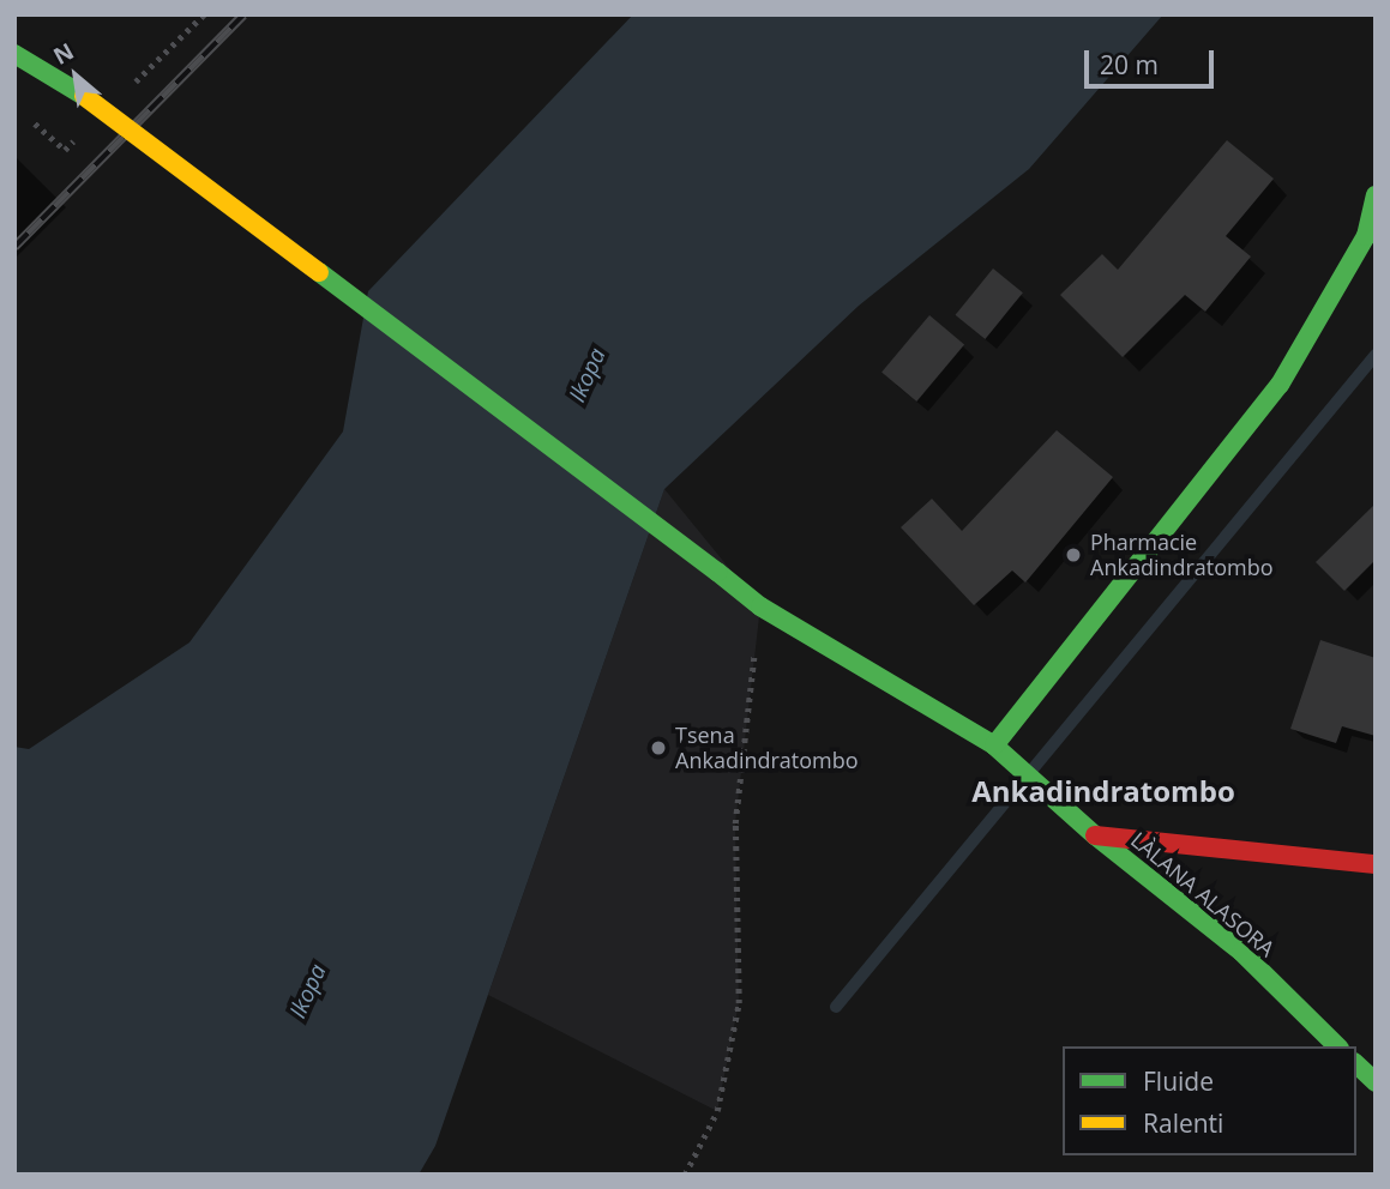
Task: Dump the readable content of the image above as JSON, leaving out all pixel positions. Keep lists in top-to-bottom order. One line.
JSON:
{"streets":{"main road":["LÀLANA ALASORA"]},"districts":["Ankadindratombo"],"water":["Ikopa"],"places":["Pharmacie Ankadindratombo","Tsena Ankadindratombo"],"legend":["Fluide","Ralenti"],"scale_bar":"20 m","north":"top left"}
